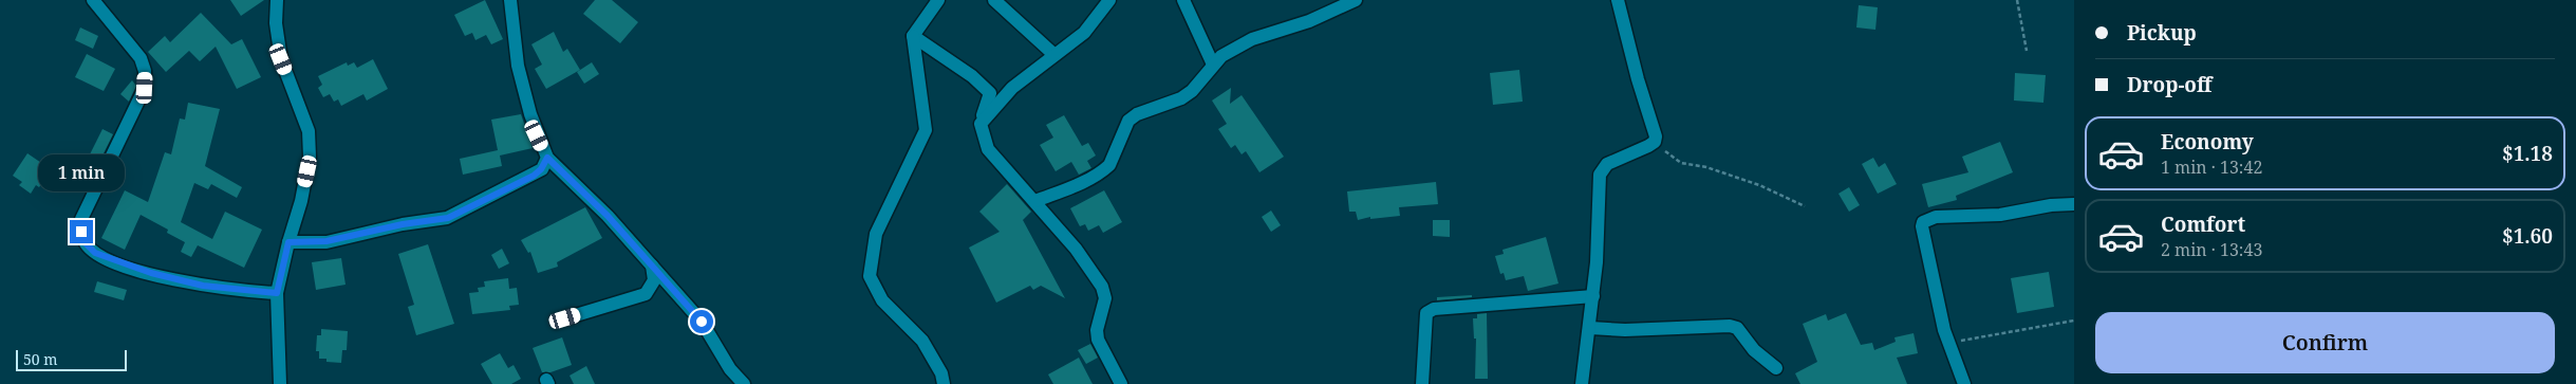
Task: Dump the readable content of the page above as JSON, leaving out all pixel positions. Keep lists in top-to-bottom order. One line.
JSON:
{"scale_bar":"50 m","page":{"banner":["Pickup","Drop-off"],"list":[{"name":"Economy","note":"1 min · 13:42","value":"$1.18"},{"name":"Comfort","note":"2 min · 13:43","value":"$1.60"}],"bubble":"1 min","buttons":"Confirm","scale":"50 m"}}
